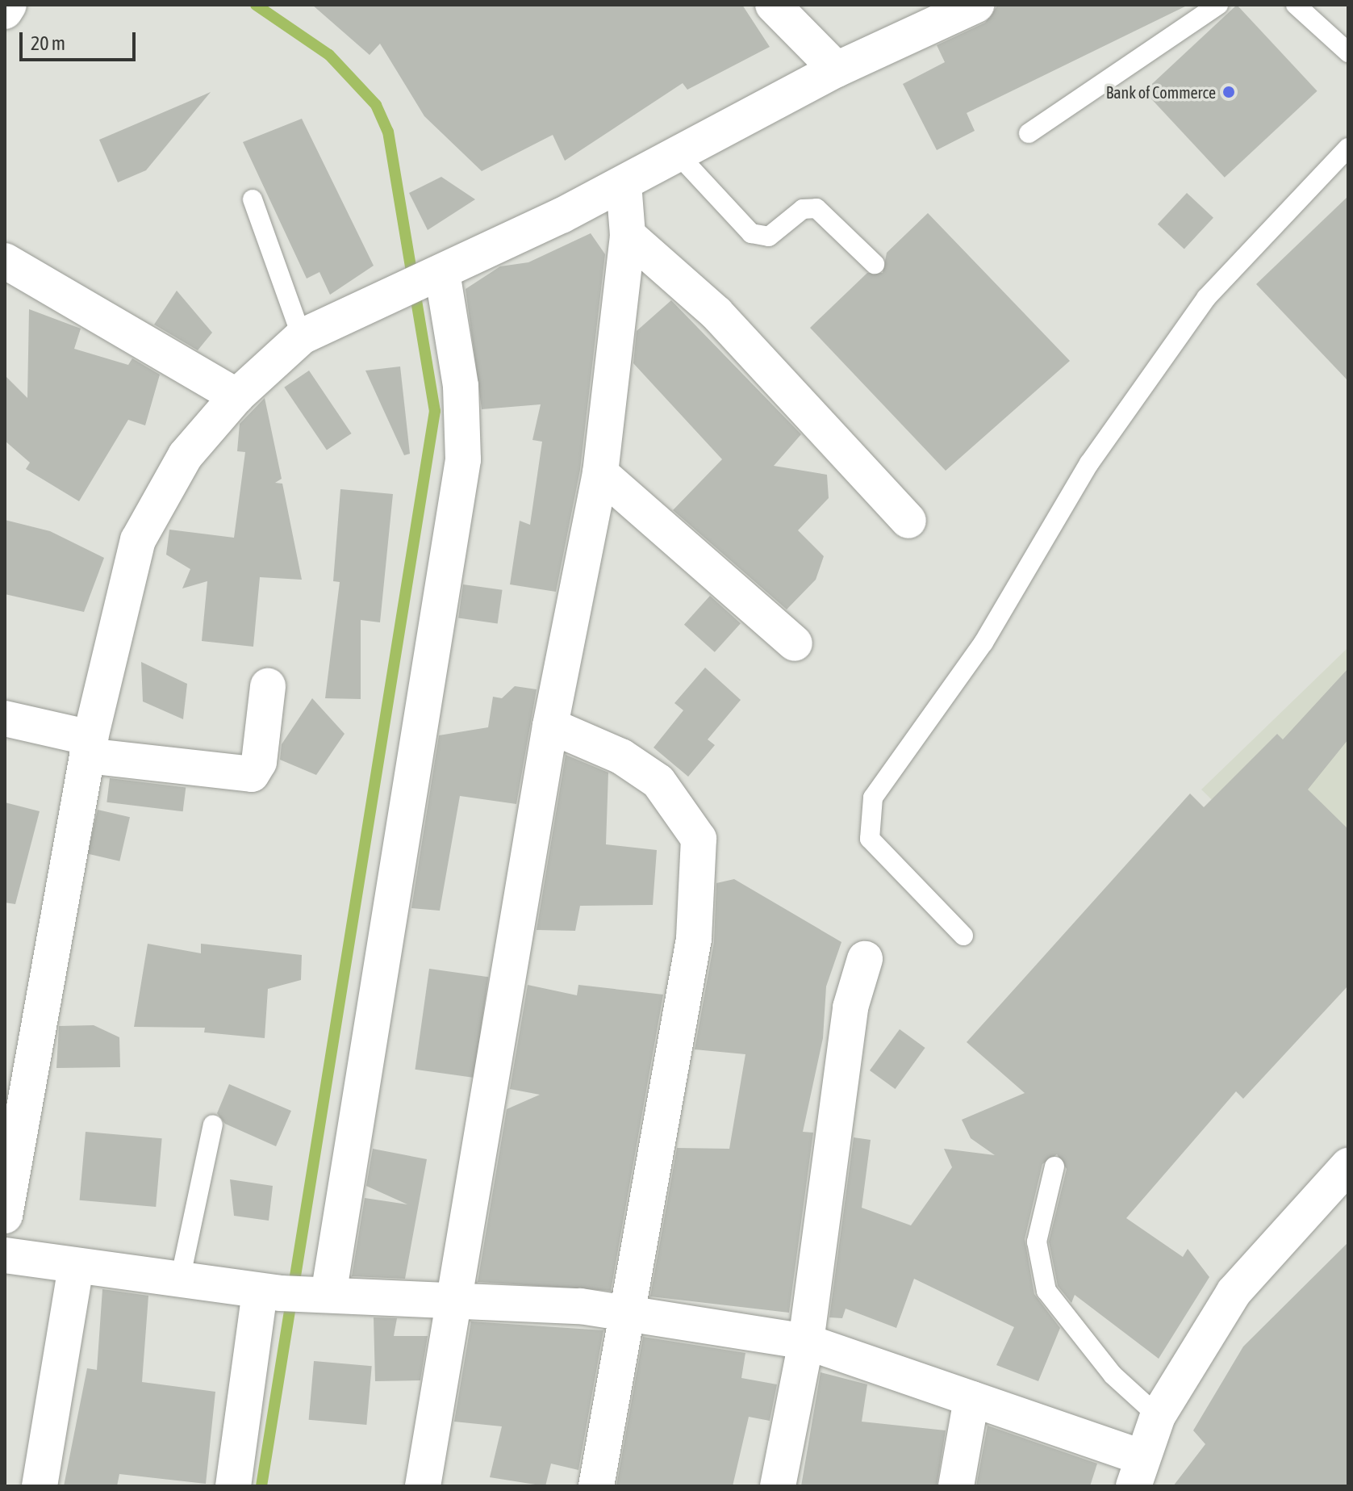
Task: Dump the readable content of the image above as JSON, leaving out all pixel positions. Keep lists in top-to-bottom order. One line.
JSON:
{"places":["Bank of Commerce"],"scale_bar":"20 m"}
